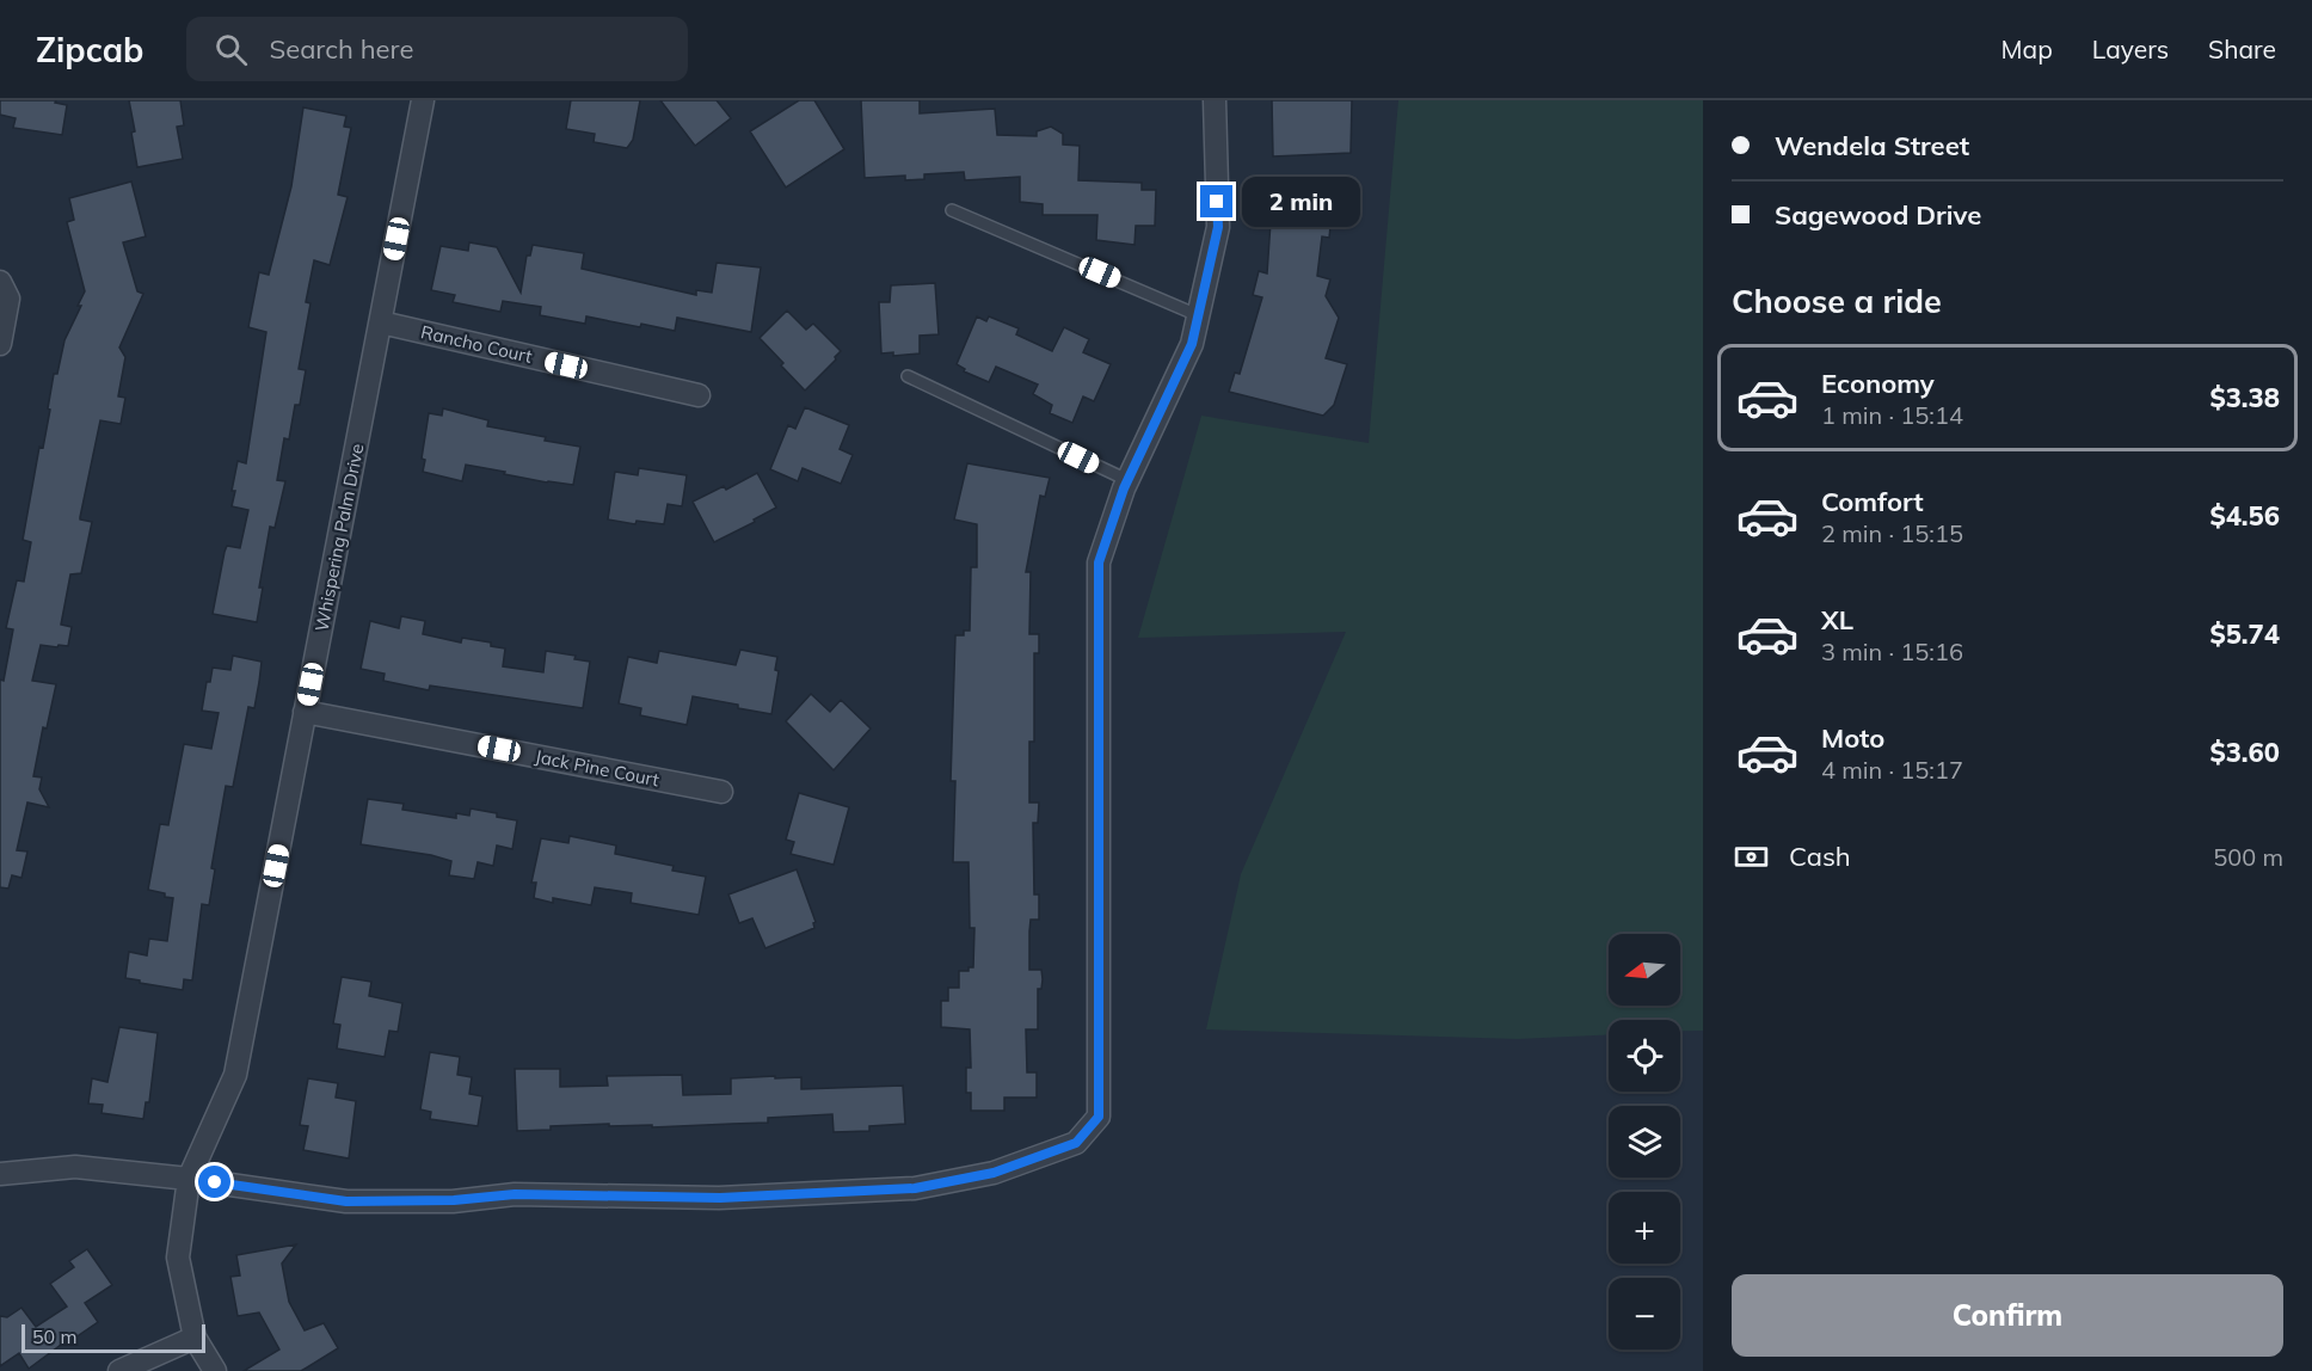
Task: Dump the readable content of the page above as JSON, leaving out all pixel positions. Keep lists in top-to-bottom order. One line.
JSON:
{"streets":{"street":["Rancho Court","Whispering Palm Drive","Jack Pine Court"]},"crossings":[["Rancho Court","Whispering Palm Drive"],["Whispering Palm Drive","Jack Pine Court"]],"scale_bar":"50 m","north":"left","page":{"header":"Zipcab","search":"Search here","nav":["Map","Layers","Share"],"banner":["Wendela Street","Sagewood Drive"],"bubble":"2 min","heading":"Choose a ride","list":[{"name":"Economy","note":"1 min · 15:14","value":"$3.38"},{"name":"Comfort","note":"2 min · 15:15","value":"$4.56"},{"name":"XL","note":"3 min · 15:16","value":"$5.74"},{"name":"Moto","note":"4 min · 15:17","value":"$3.60"}],"pay":["Cash","500 m"],"map_buttons":["+","−"],"buttons":"Confirm","scale":"50 m"}}
